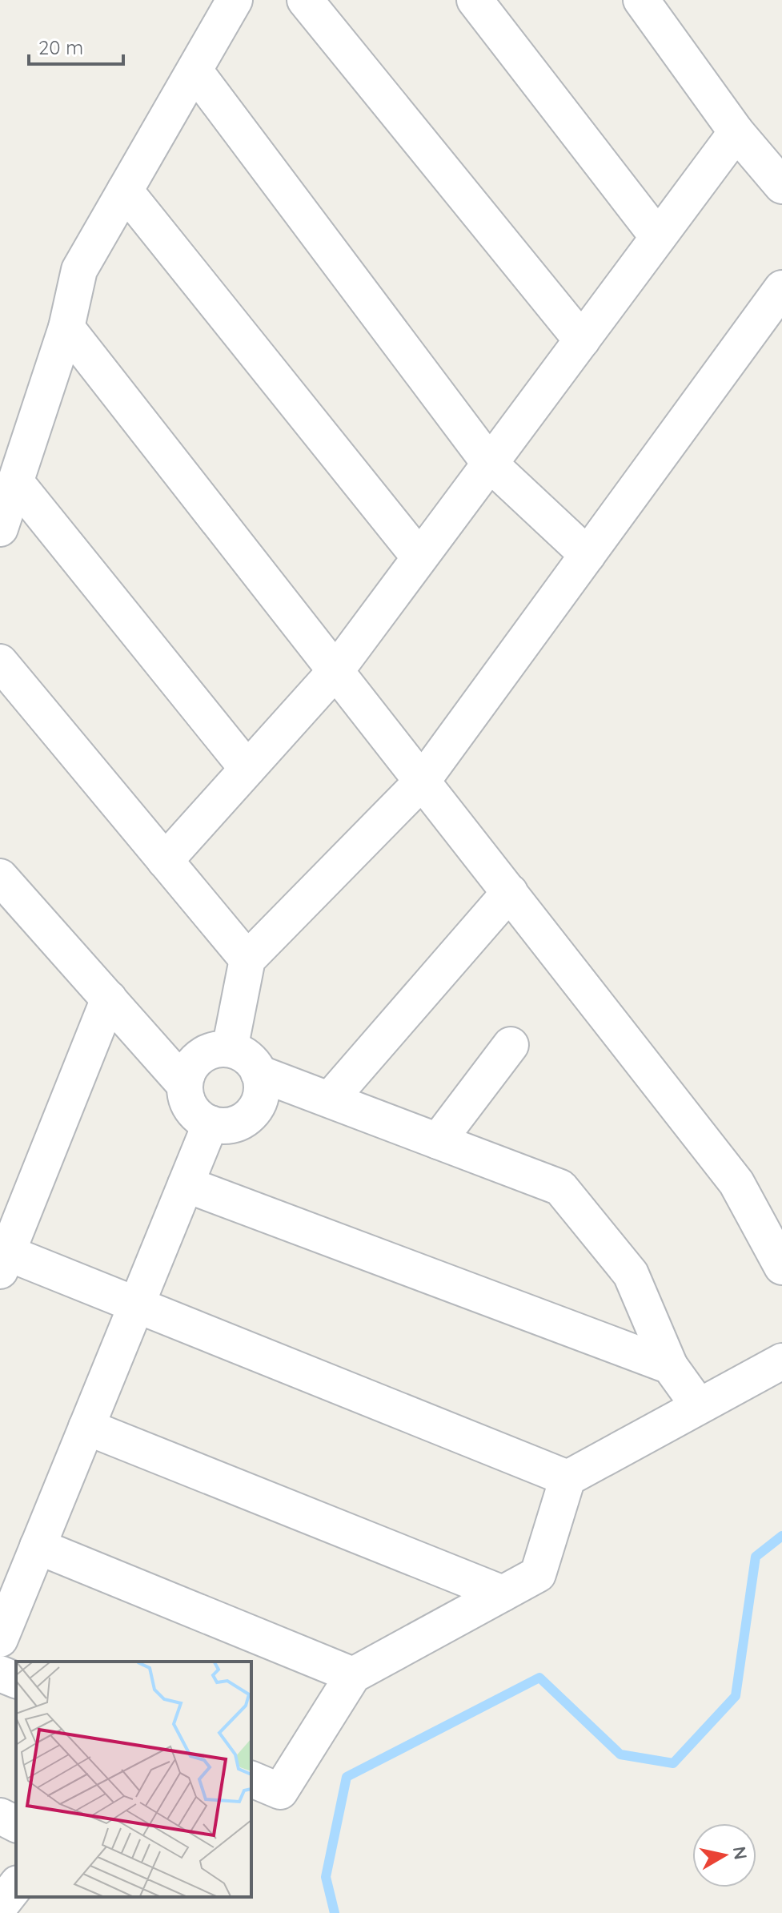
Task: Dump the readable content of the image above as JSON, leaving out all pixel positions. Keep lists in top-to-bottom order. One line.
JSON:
{"scale_bar":"20 m","north":"right"}
